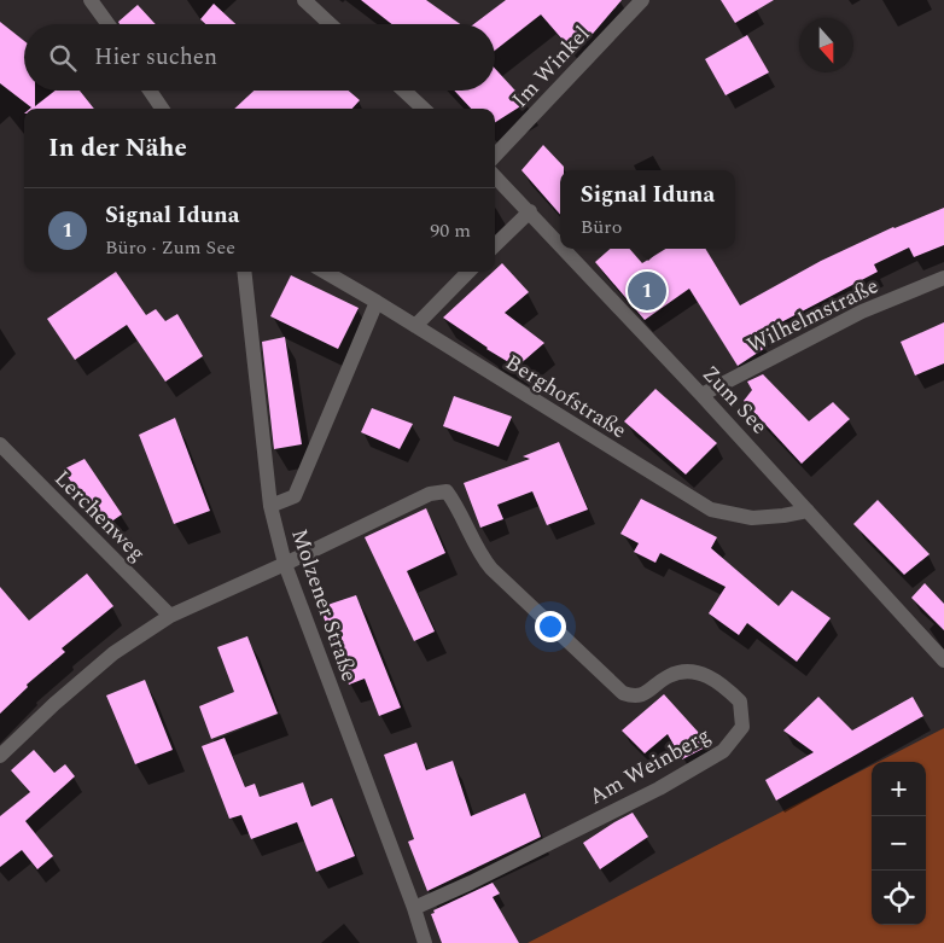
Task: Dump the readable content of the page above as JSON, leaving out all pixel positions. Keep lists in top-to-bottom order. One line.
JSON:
{"streets":{"street":["Im Winkel","Wilhelmstraße","Berghofstraße","Zum See","Lerchenweg","Molzener Straße","Am Weinberg"]},"crossings":[["Wilhelmstraße","Zum See"],["Berghofstraße","Zum See"],["Molzener Straße","Am Weinberg"]],"north":"bottom","page":{"search":"Hier suchen","heading":"In der Nähe","popup":["Signal Iduna","Büro"],"list":[{"mark":"1","name":"Signal Iduna","note":"Büro · Zum See","value":"90 m"}],"pins":"1","map_buttons":["+","−"]}}
